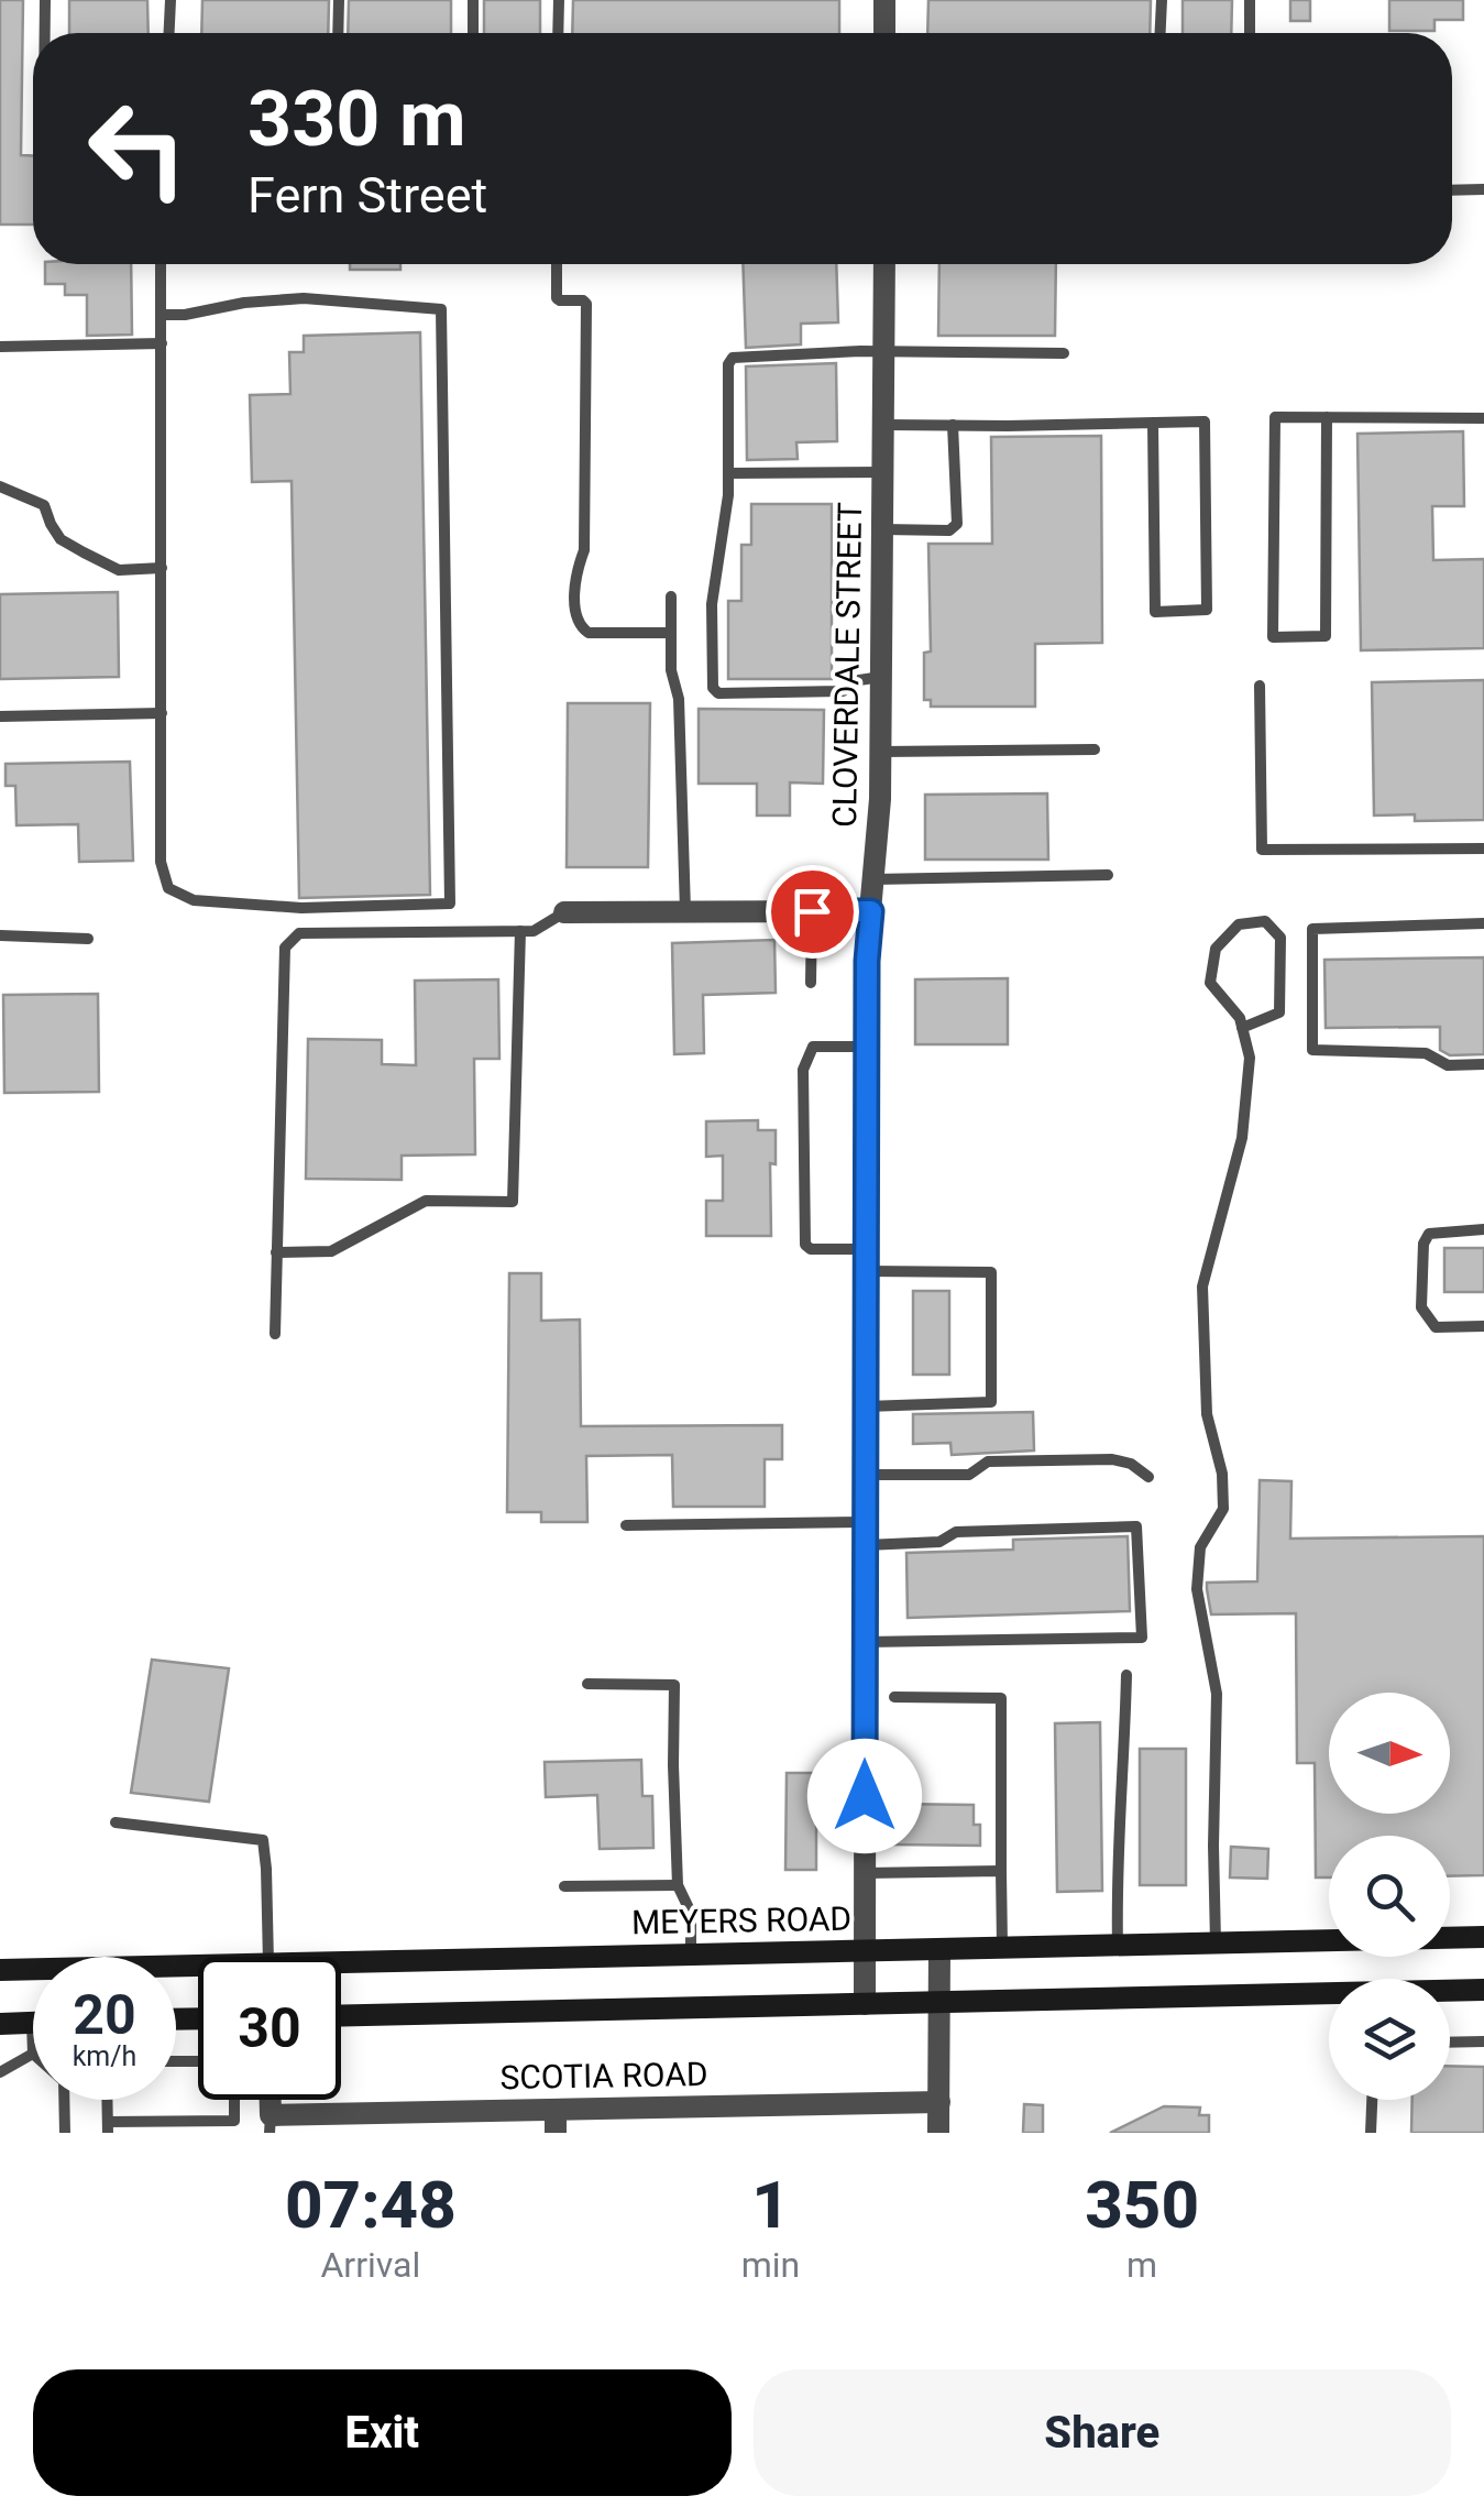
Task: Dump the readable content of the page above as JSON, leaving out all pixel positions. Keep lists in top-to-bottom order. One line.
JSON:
{"streets":{"street":["CLOVERDALE STREET","MEYERS ROAD","SCOTIA ROAD"]},"crossings":[["CLOVERDALE STREET","MEYERS ROAD"]],"north":"right","page":{"turn":["330 m","Fern Street"],"speed":"20 km/h","limit":"30","eta":["07:48","Arrival","1","min","350","m"],"buttons":["Exit","Share"]}}
